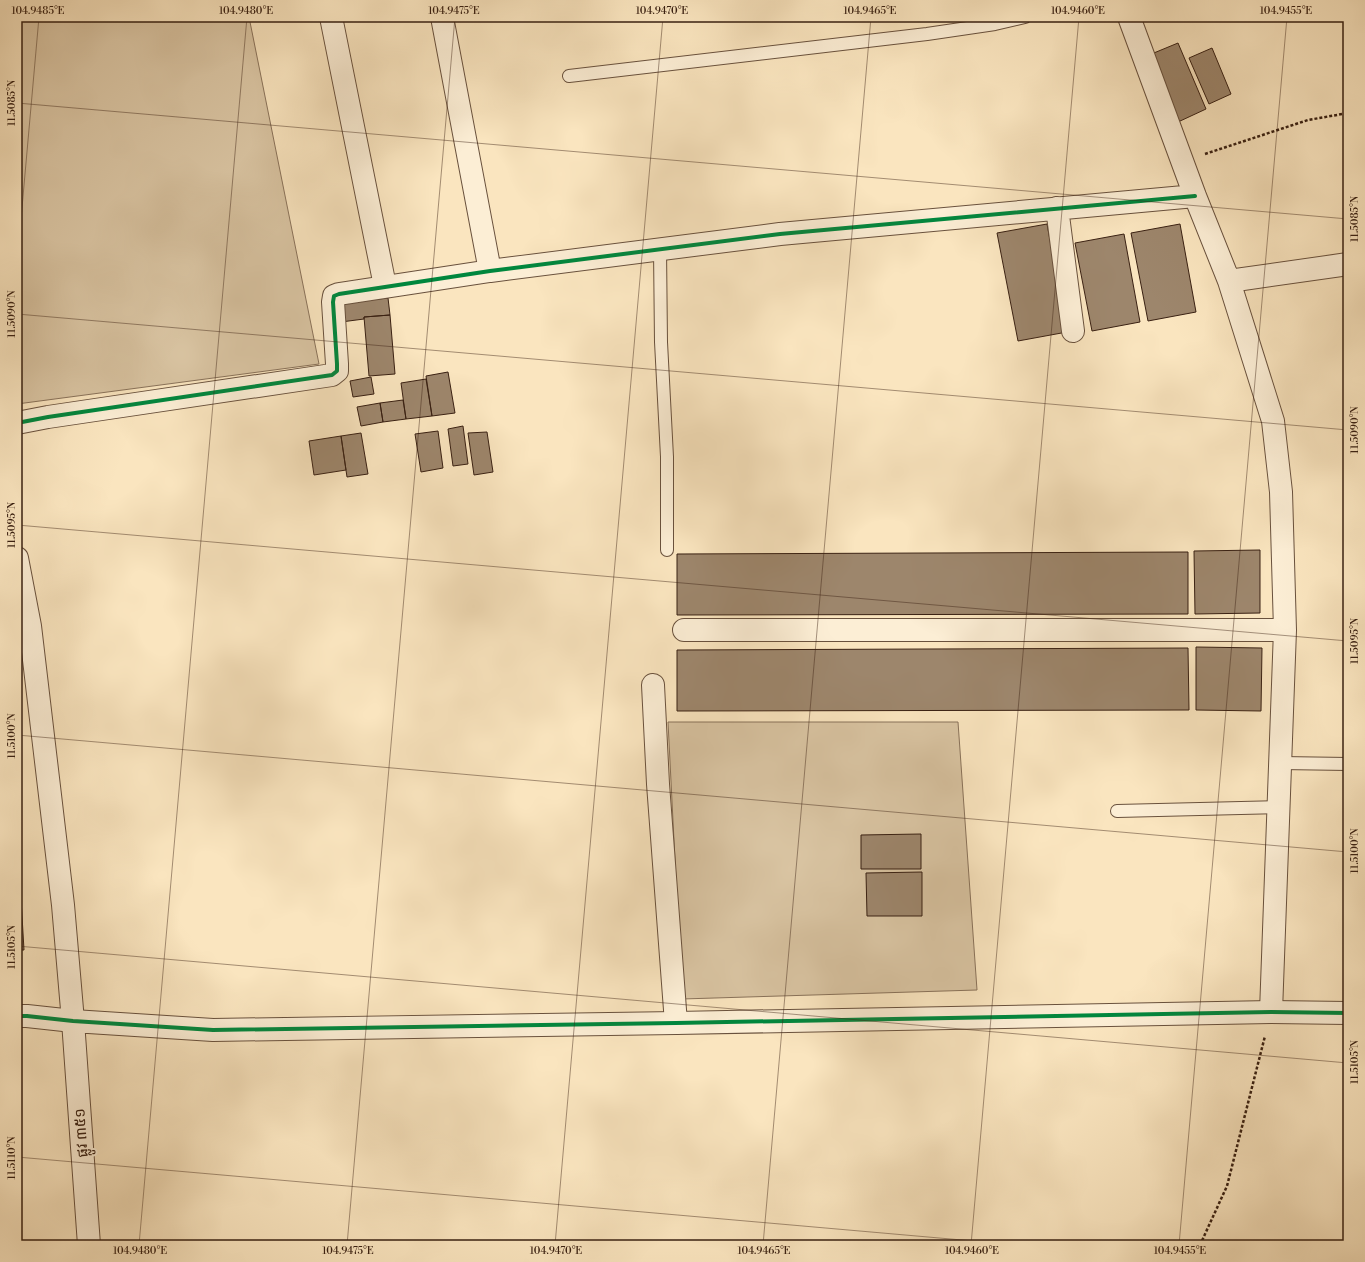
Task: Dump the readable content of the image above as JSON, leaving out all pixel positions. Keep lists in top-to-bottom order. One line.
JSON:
{"streets":{"street":["ផ្លូវ ៣៥១"]},"coordinates":["104.9485°E","104.9480°E","104.9475°E","104.9470°E","104.9465°E","104.9460°E","104.9455°E","11.5085°N","11.5090°N","11.5095°N","11.5100°N","11.5105°N","11.5110°N"]}
